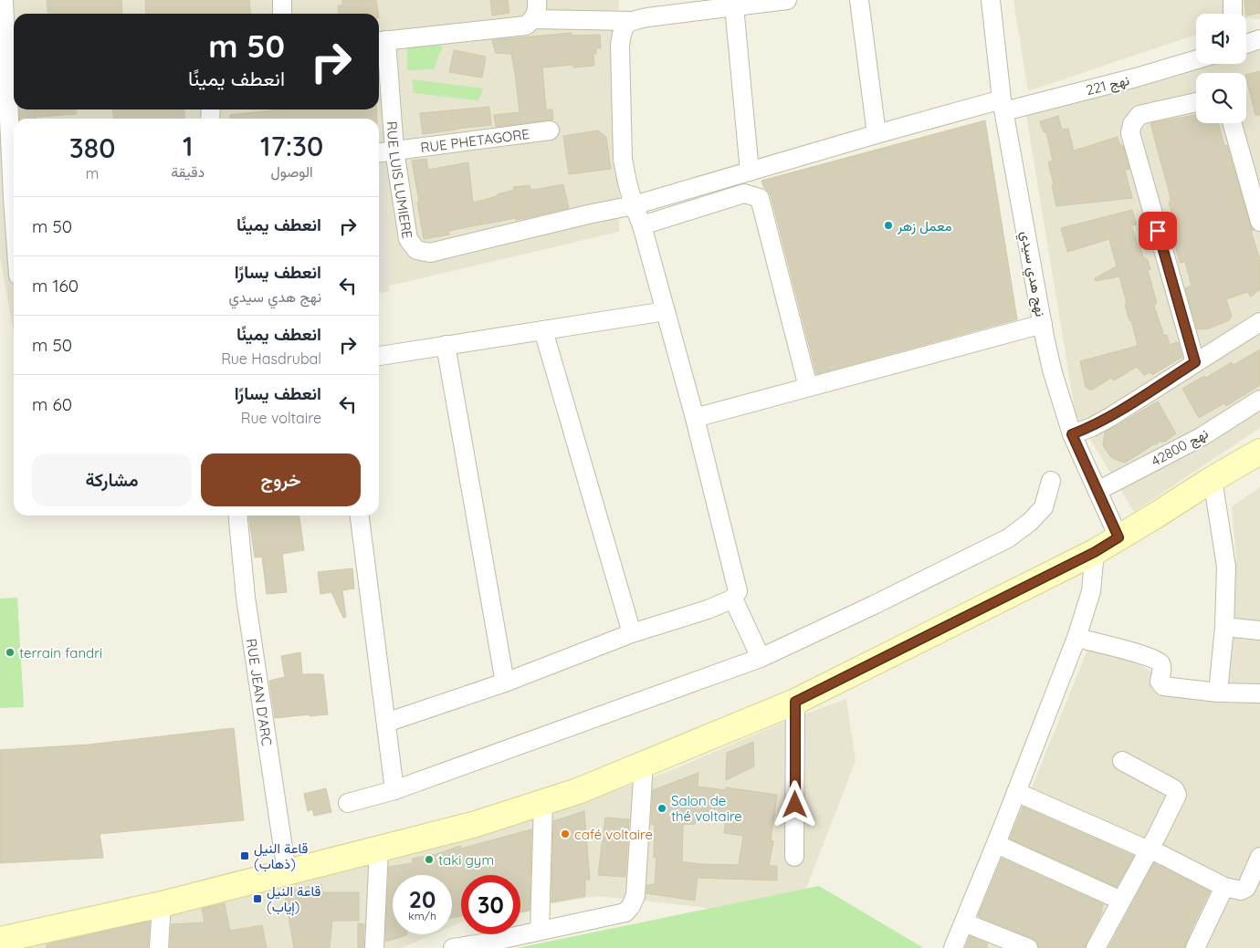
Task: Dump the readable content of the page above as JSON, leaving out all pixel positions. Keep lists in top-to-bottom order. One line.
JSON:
{"streets":{"street":["نهج 221","RUE PHETAGORE","RUE LUIS LUMIERE","نهج هدي سيدي","نهج 42800","RUE JEAN D'ARC"]},"crossings":[["نهج 221","RUE LUIS LUMIERE"],["نهج 221","نهج هدي سيدي"],["RUE PHETAGORE","RUE LUIS LUMIERE"],["نهج هدي سيدي","نهج 42800"]],"places":{"other":["معمل زهر","terrain fandri","Salon de thé voltaire","café voltaire","taki gym"],"transit":["قاعة النيل (ذهاب)","قاعة النيل (إياب)"]},"page":{"turn":["50 m","انعطف يمينًا"],"eta":["17:30","الوصول","1","دقيقة","380","m"],"list":[{"name":"انعطف يمينًا","value":"50 m"},{"name":"انعطف يسارًا","note":"نهج هدي سيدي","value":"160 m"},{"name":"انعطف يمينًا","note":"Rue Hasdrubal","value":"50 m"},{"name":"انعطف يسارًا","note":"Rue voltaire","value":"60 m"}],"buttons":["خروج","مشاركة"],"speed":"20 km/h","limit":"30"}}
